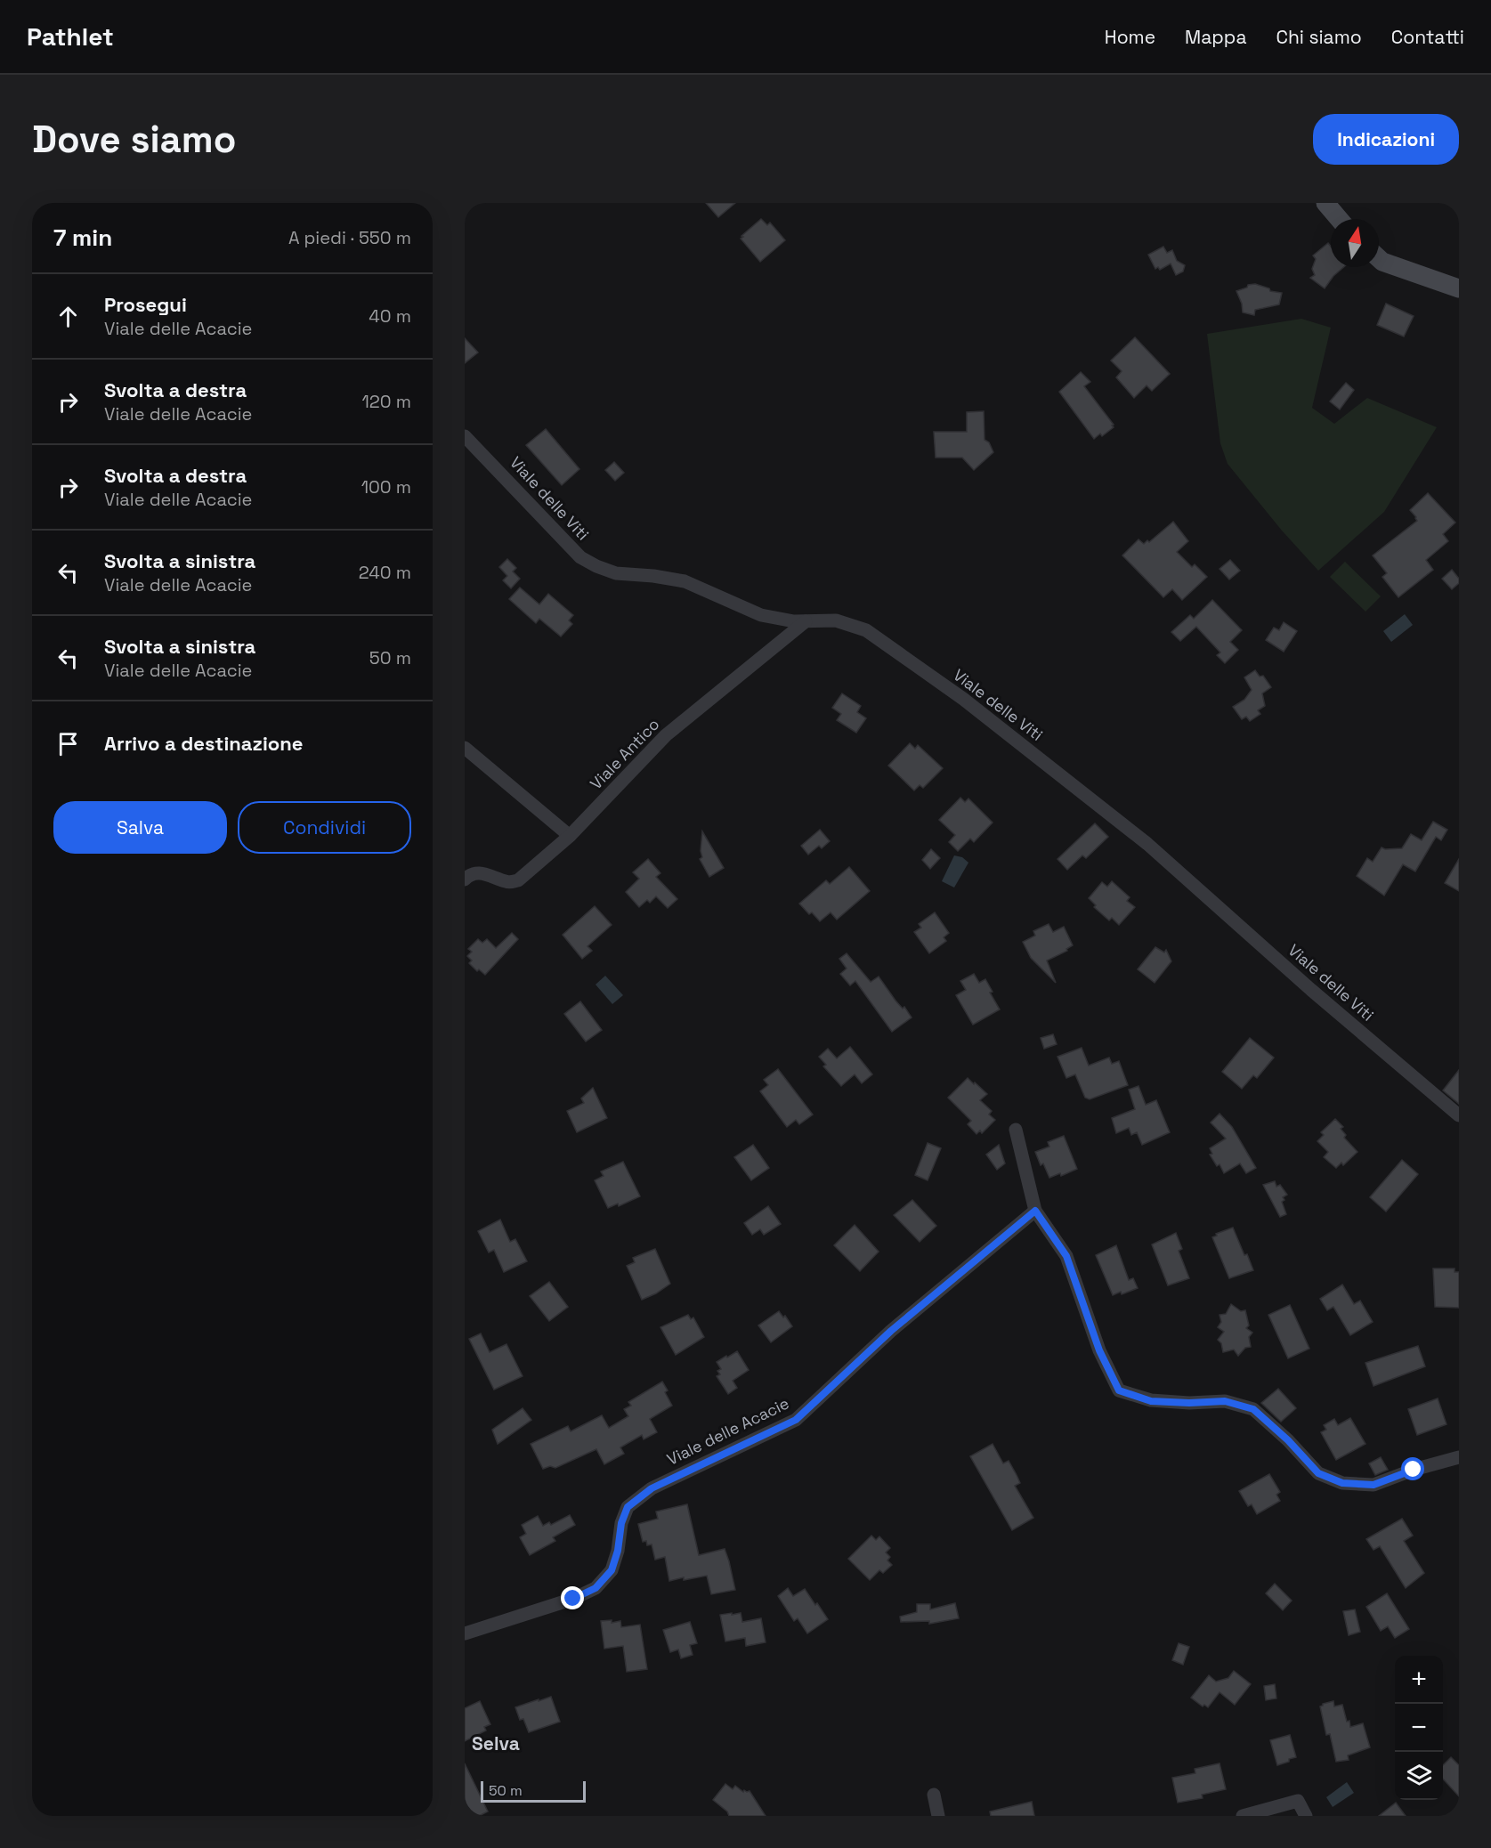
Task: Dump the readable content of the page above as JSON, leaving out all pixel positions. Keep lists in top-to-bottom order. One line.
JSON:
{"streets":{"street":["Viale delle Viti","Viale Antico","Viale delle Acacie"]},"crossings":[["Viale delle Viti","Viale Antico"]],"districts":["Selva"],"scale_bar":"50 m","north":"top","page":{"header":"Pathlet","nav":["Home","Mappa","Chi siamo","Contatti"],"buttons":["Indicazioni",["Salva","Condividi"]],"title":"Dove siamo","heading":["7 min","A piedi · 550 m"],"list":[["Prosegui","Viale delle Acacie","40 m"],["Svolta a destra","Viale delle Acacie","120 m"],["Svolta a destra","Viale delle Acacie","100 m"],["Svolta a sinistra","Viale delle Acacie","240 m"],["Svolta a sinistra","Viale delle Acacie","50 m"],"Arrivo a destinazione"],"map_buttons":["+","−"],"scale":"50 m"}}
